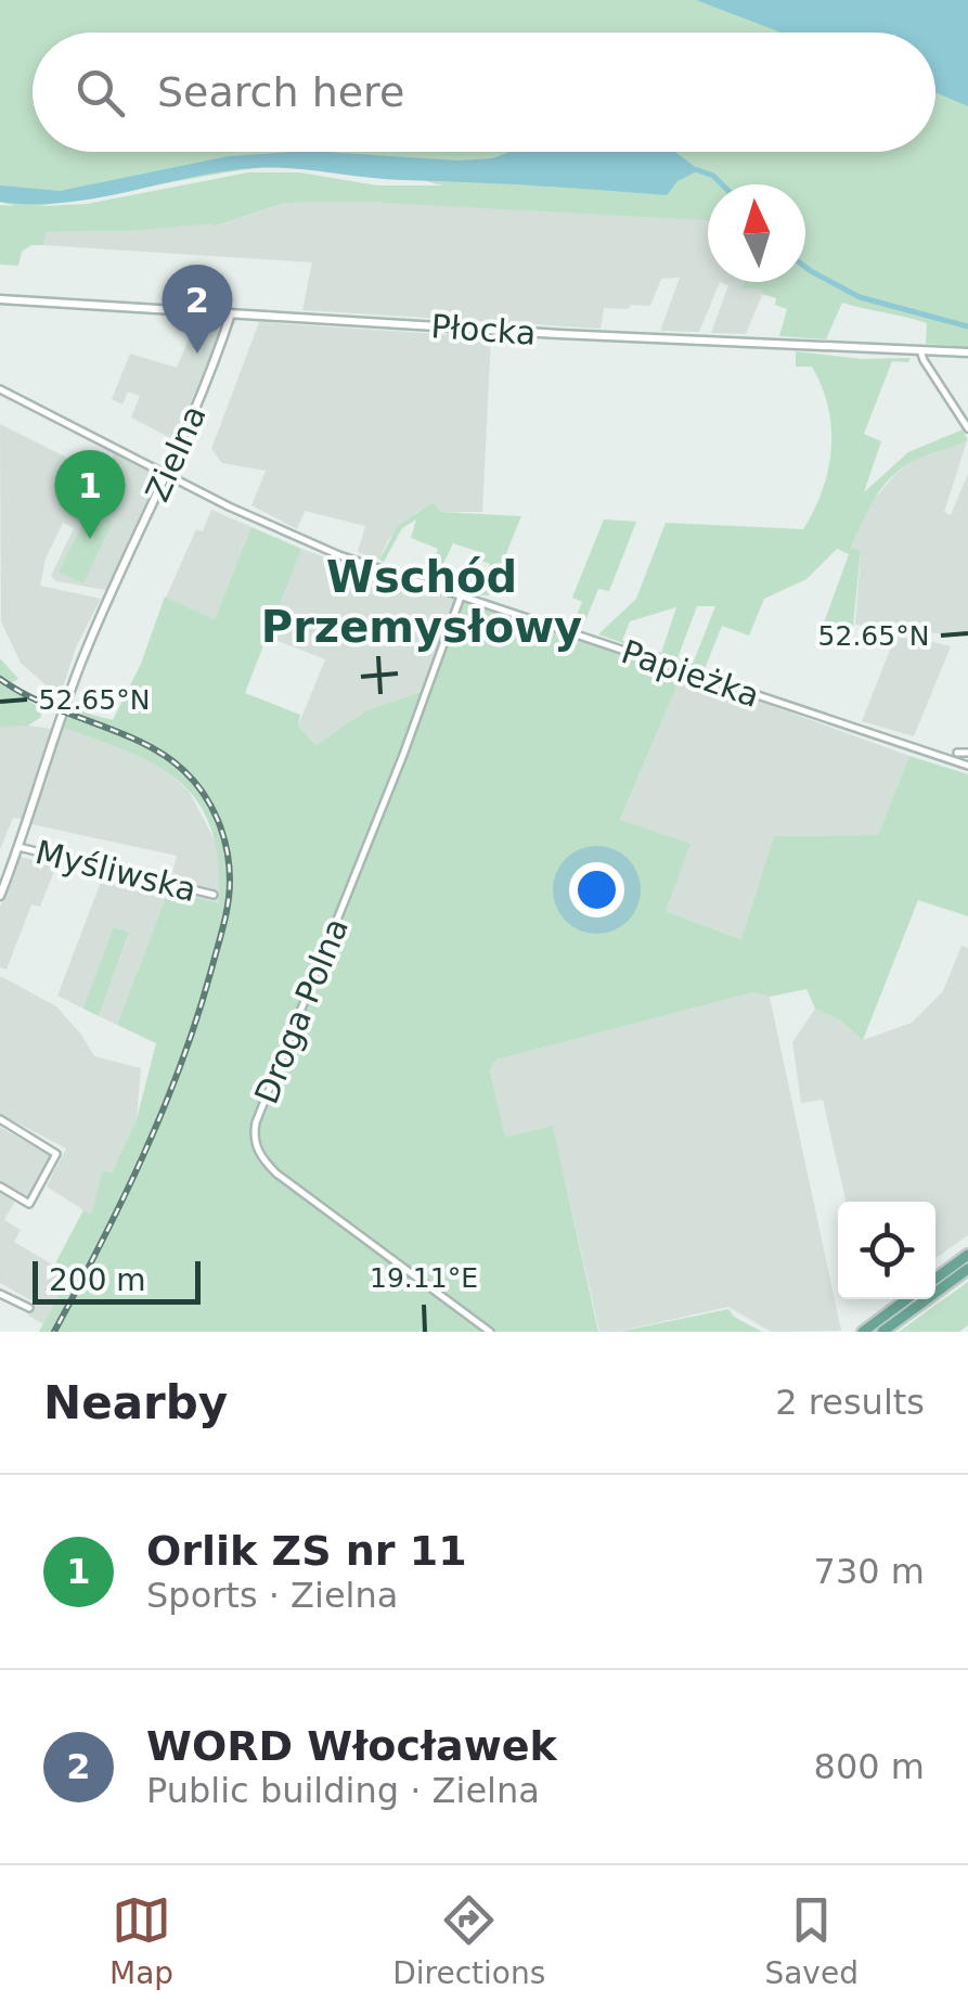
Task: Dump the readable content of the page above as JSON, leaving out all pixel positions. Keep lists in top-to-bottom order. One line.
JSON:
{"streets":{"street":["Płocka","Zielna","Papieżka","Myśliwska","Droga Polna"]},"crossings":[["Płocka","Zielna"],["Zielna","Papieżka"],["Zielna","Myśliwska"],["Papieżka","Droga Polna"]],"districts":["Wschód Przemysłowy"],"scale_bar":"200 m","north":"top","page":{"search":"Search here","pins":["2","1"],"scale":"200 m","heading":["Nearby","2 results"],"list":[{"mark":"1","name":"Orlik ZS nr 11","note":"Sports · Zielna","value":"730 m"},{"mark":"2","name":"WORD Włocławek","note":"Public building · Zielna","value":"800 m"}],"nav":["Map","Directions","Saved"]},"coordinates":["52.65°N","19.11°E"]}
